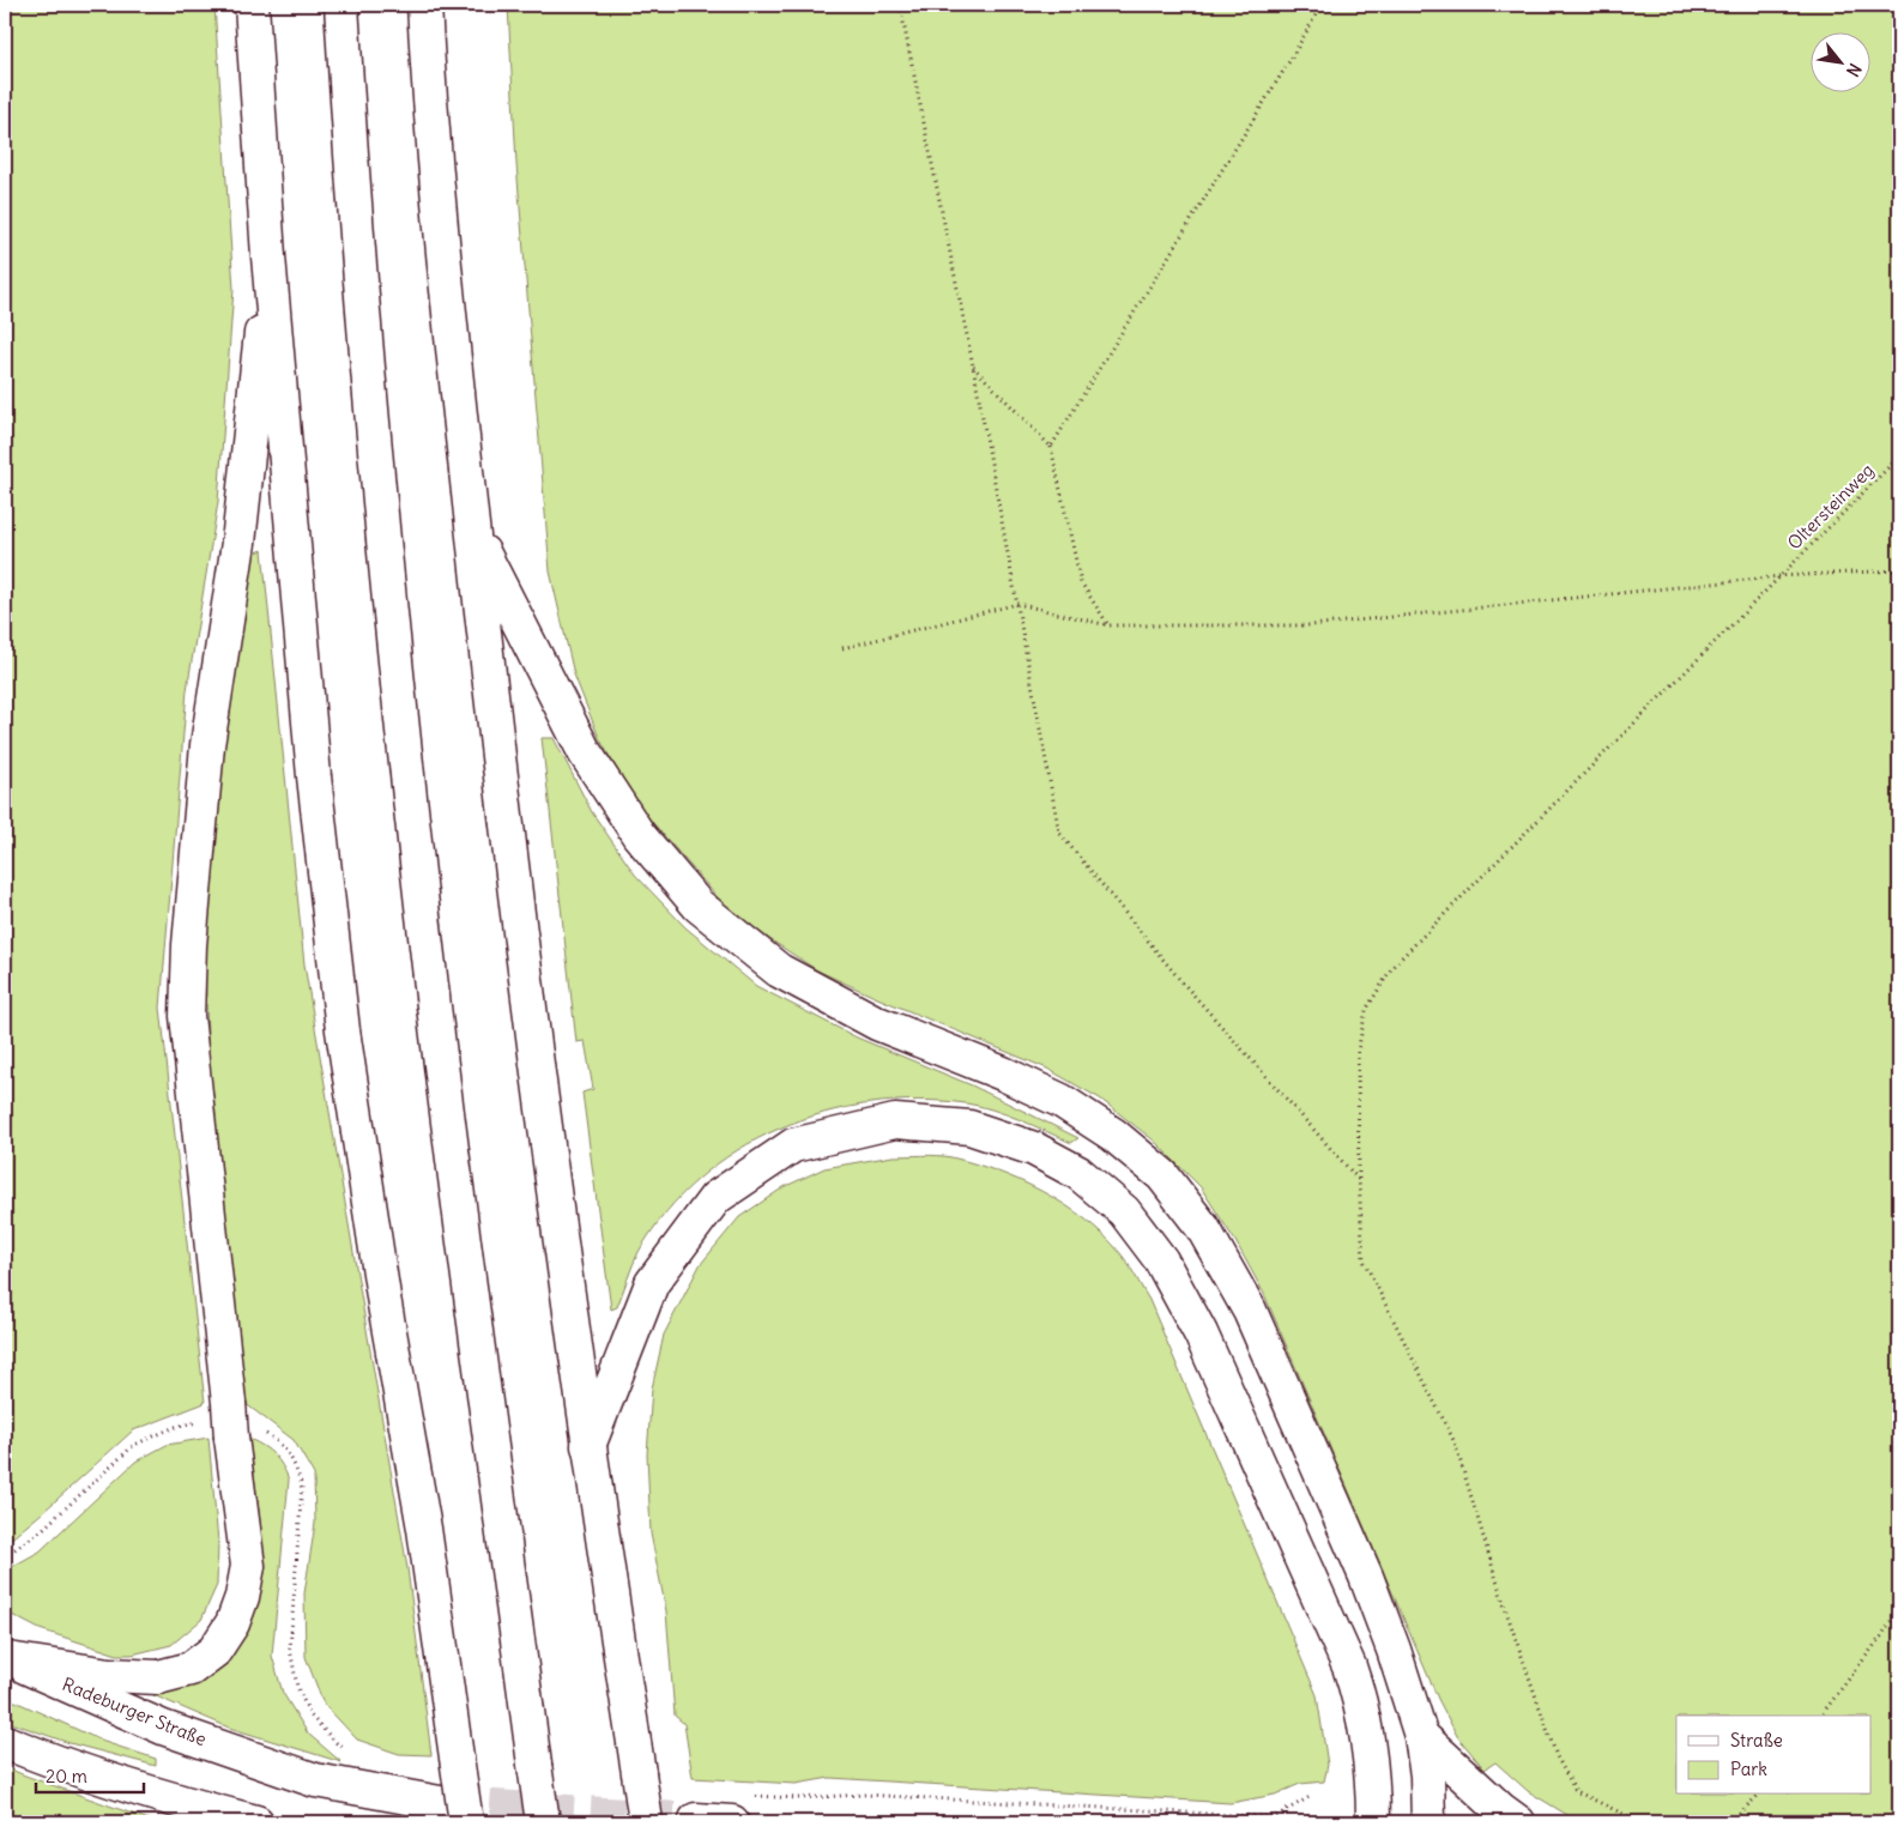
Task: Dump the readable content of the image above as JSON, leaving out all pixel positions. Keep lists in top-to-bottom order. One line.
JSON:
{"streets":{"main road":["Radeburger Straße"],"path":["Oltersteinweg"]},"legend":["Straße","Park"],"scale_bar":"20 m","north":"bottom right"}
